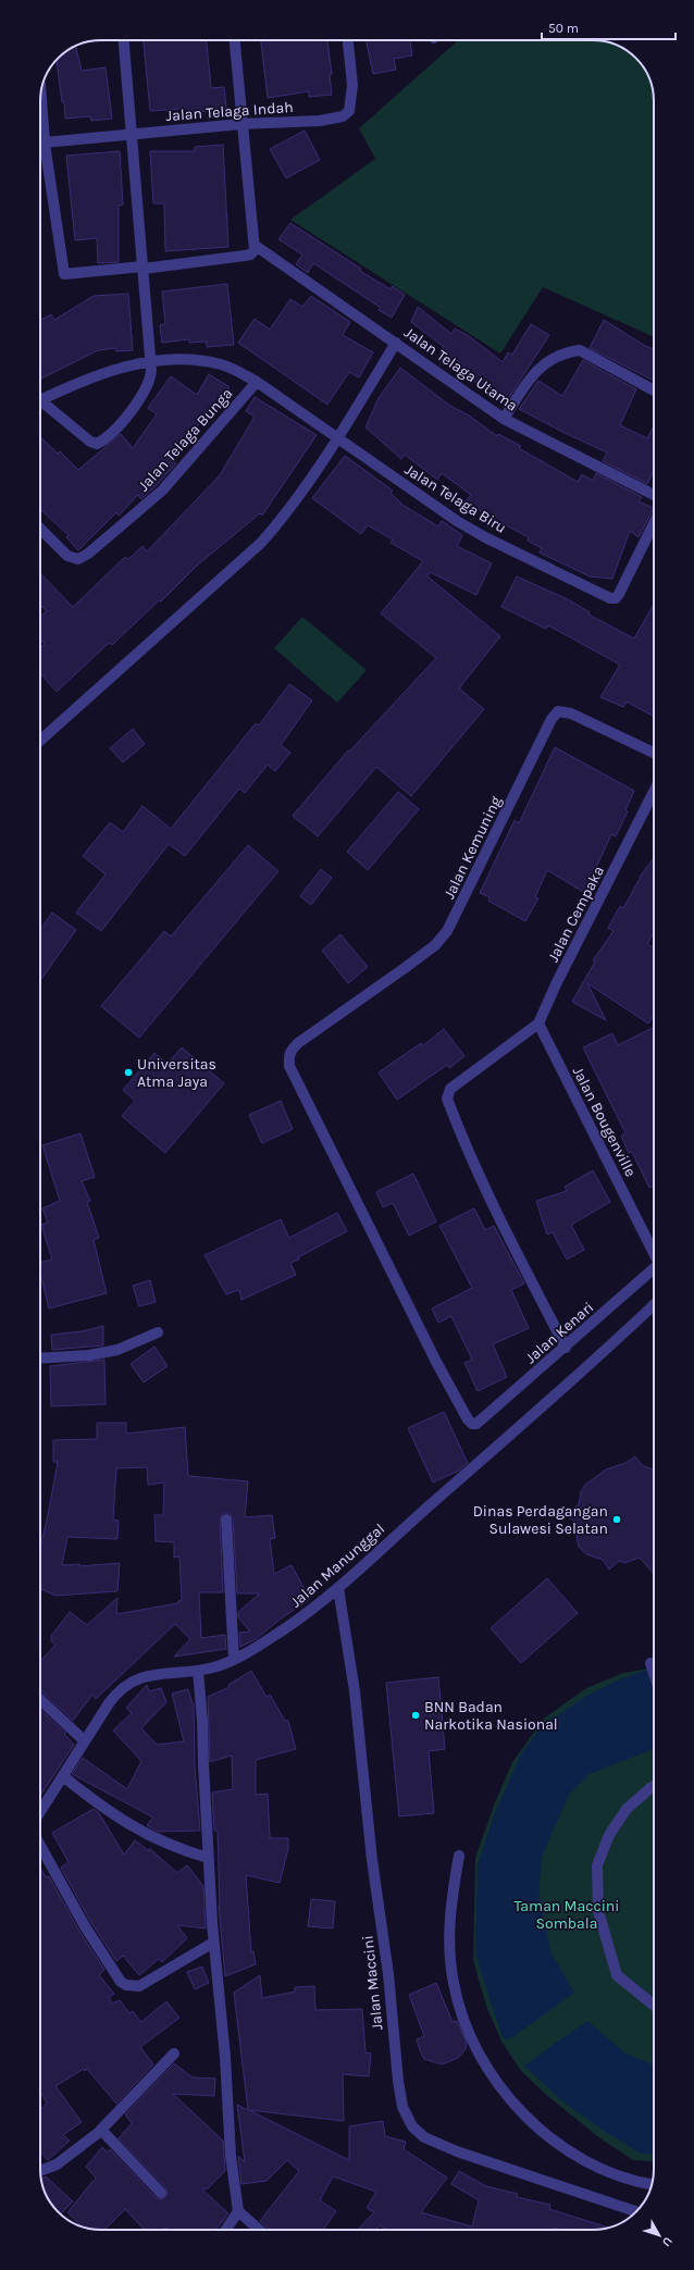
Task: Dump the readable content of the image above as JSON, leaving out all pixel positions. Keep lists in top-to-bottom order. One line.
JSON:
{"streets":{"street":["Jalan Telaga Indah","Jalan Telaga Utama","Jalan Telaga Bunga","Jalan Telaga Biru","Jalan Kemuning","Jalan Cempaka","Jalan Bougenville","Jalan Kenari","Jalan Manunggal","Jalan Maccini"]},"crossings":[["Jalan Telaga Bunga","Jalan Telaga Biru"],["Jalan Kemuning","Jalan Kenari"],["Jalan Cempaka","Jalan Bougenville"],["Jalan Manunggal","Jalan Maccini"]],"parks":["Taman Maccini Sombala"],"places":["Universitas Atma Jaya","Dinas Perdagangan Sulawesi Selatan","BNN Badan Narkotika Nasional"],"scale_bar":"50 m","north":"bottom right"}
